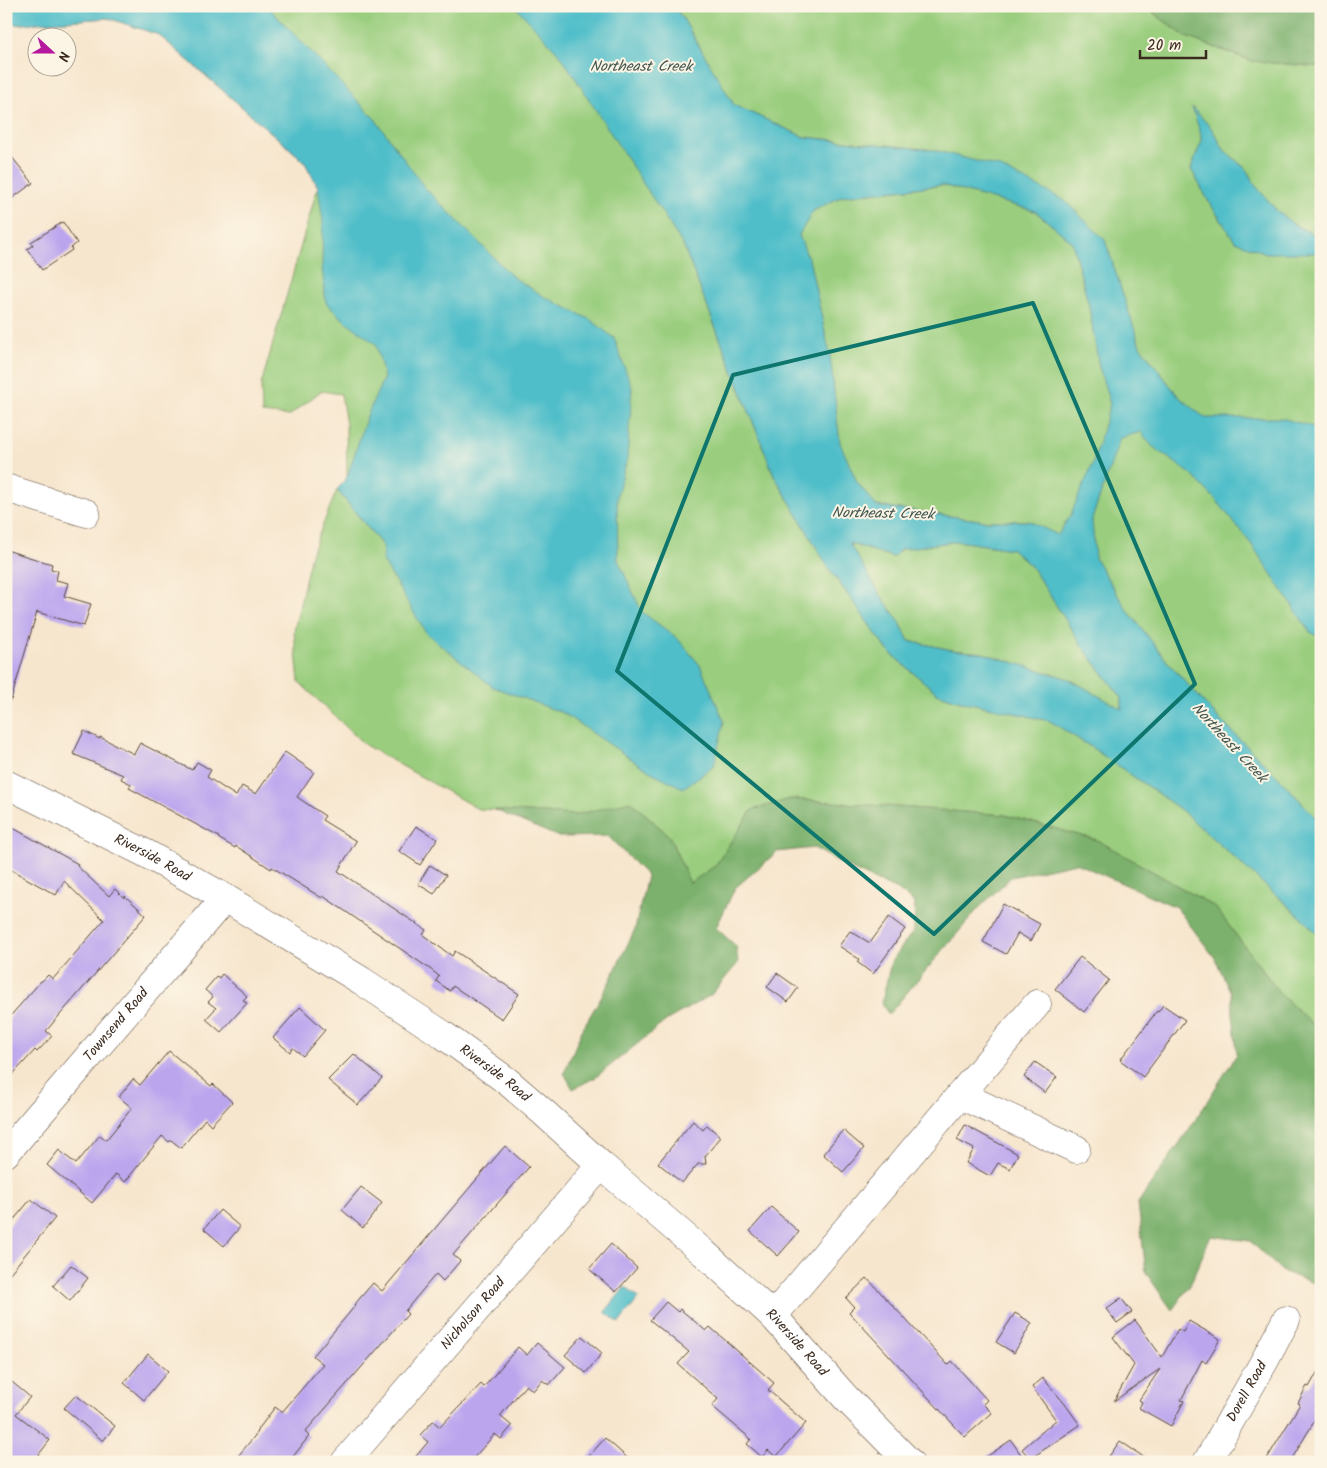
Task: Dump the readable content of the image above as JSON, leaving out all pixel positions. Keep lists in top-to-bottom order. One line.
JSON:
{"streets":{"street":["Riverside Road","Townsend Road","Nicholson Road","Dorell Road"]},"crossings":[["Riverside Road","Townsend Road"],["Riverside Road","Nicholson Road"]],"water":["Northeast Creek"],"scale_bar":"20 m","north":"right"}
